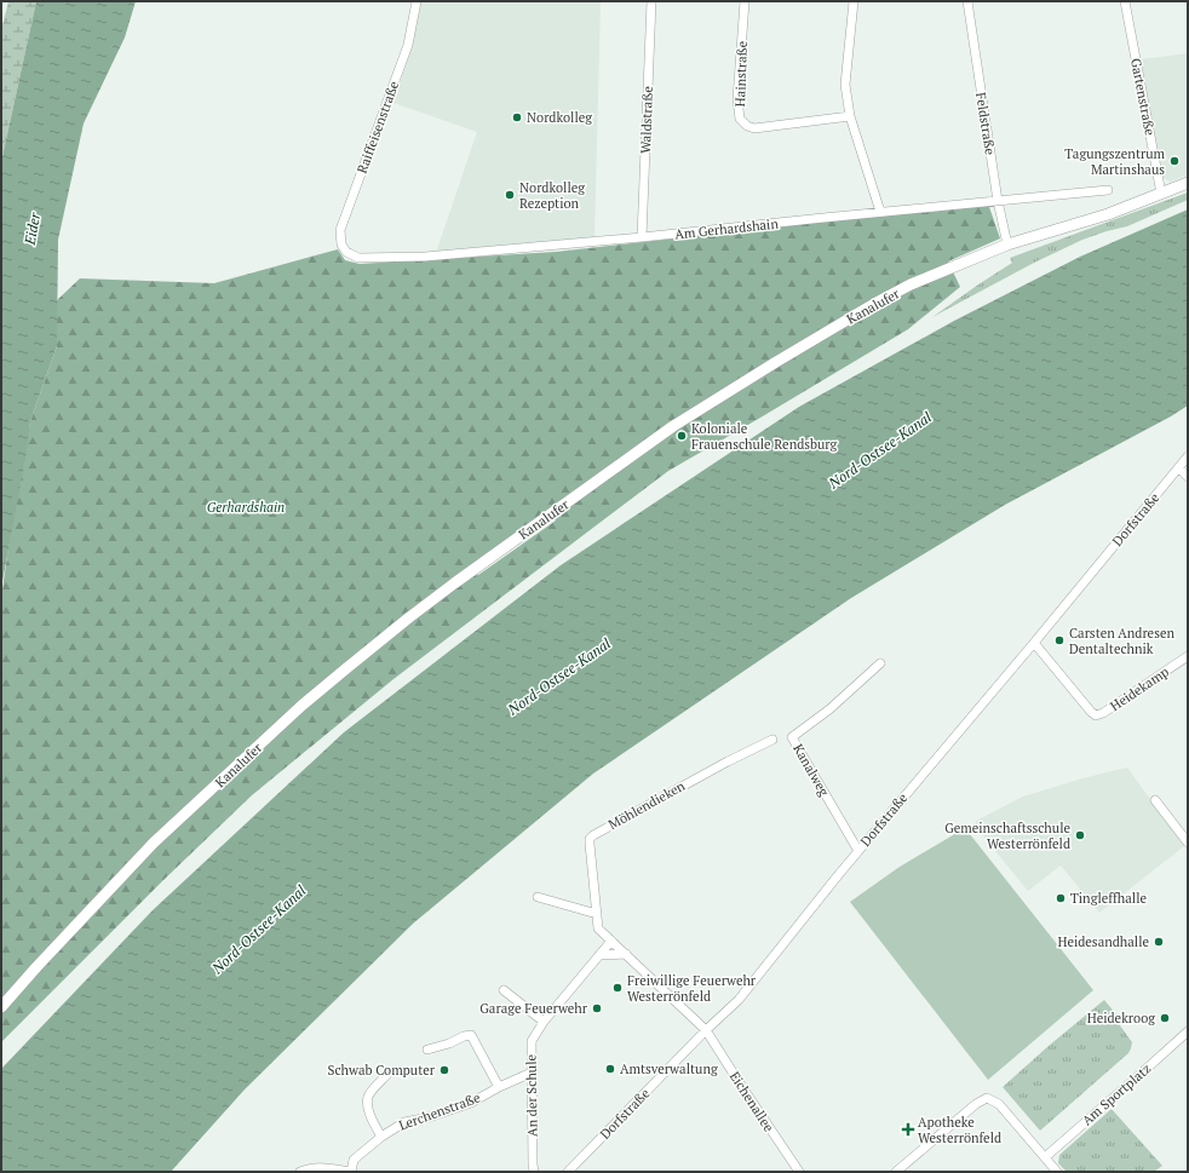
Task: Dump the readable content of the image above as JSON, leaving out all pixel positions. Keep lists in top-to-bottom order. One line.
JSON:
{"streets":{"street":["Hainstraße","Gartenstraße","Waldstraße","Feldstraße","Raiffeisenstraße","Am Gerhardshain","Kanalufer","Dorfstraße","Heidekamp","Kanalweg","Möhlendieken","Am Sportplatz","An der Schule","Eichenallee","Lerchenstraße"]},"crossings":[["Gartenstraße","Kanalufer"],["Waldstraße","Am Gerhardshain"],["Feldstraße","Am Gerhardshain"],["Feldstraße","Kanalufer"],["Raiffeisenstraße","Am Gerhardshain"],["Dorfstraße","Heidekamp"],["Dorfstraße","Kanalweg"],["Dorfstraße","Eichenallee"],["Möhlendieken","An der Schule"],["Möhlendieken","Eichenallee"],["An der Schule","Lerchenstraße"]],"water":["Eider","Nord-Ostsee-Kanal"],"parks":["Gerhardshain"],"places":{"other":["Nordkolleg","Tagungszentrum Martinshaus","Nordkolleg Rezeption","Koloniale Frauenschule Rendsburg","Carsten Andresen Dentaltechnik","Gemeinschaftsschule Westerrönfeld","Tingleffhalle","Heidesandhalle","Freiwillige Feuerwehr Westerrönfeld","Garage Feuerwehr","Heidekroog","Amtsverwaltung","Schwab Computer"],"health":["Apotheke Westerrönfeld"]}}
